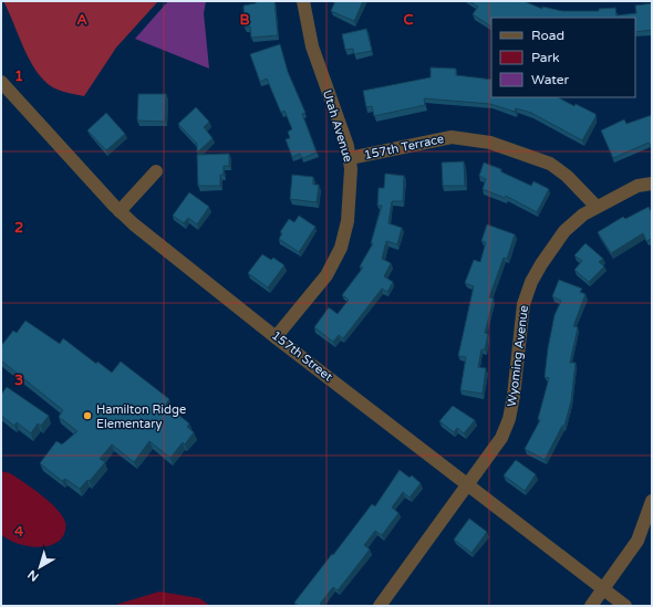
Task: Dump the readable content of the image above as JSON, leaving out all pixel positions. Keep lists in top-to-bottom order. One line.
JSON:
{"streets":{"street":["Utah Avenue","157th Terrace","157th Street","Wyoming Avenue"]},"crossings":[["Utah Avenue","157th Terrace"],["Utah Avenue","157th Street"],["157th Terrace","Wyoming Avenue"],["157th Street","Wyoming Avenue"]],"places":["Hamilton Ridge Elementary"],"legend":["Road","Park","Water"],"north":"bottom left","grid":{"columns":["A","B","C"],"rows":["1","2","3","4"]}}
